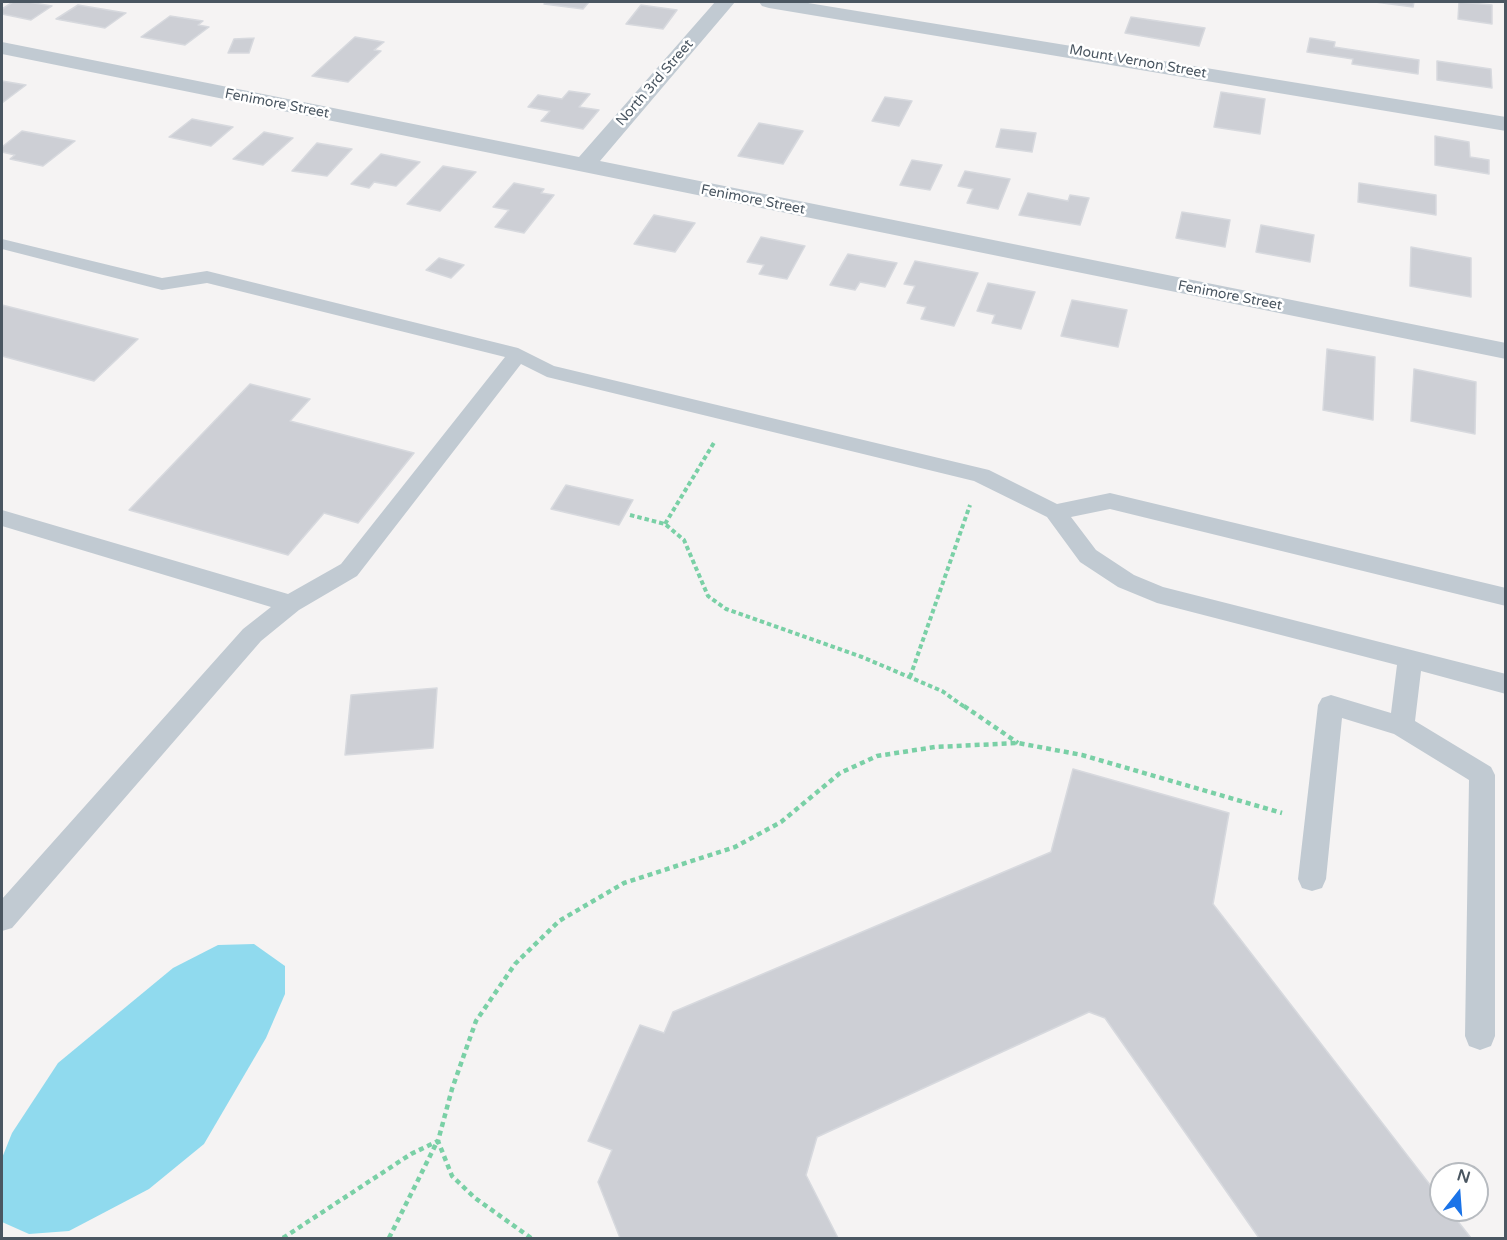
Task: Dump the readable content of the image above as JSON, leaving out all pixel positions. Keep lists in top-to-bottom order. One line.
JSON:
{"streets":{"street":["Mount Vernon Street","North 3rd Street","Fenimore Street"]},"crossings":[["North 3rd Street","Fenimore Street"]],"north":"top"}
